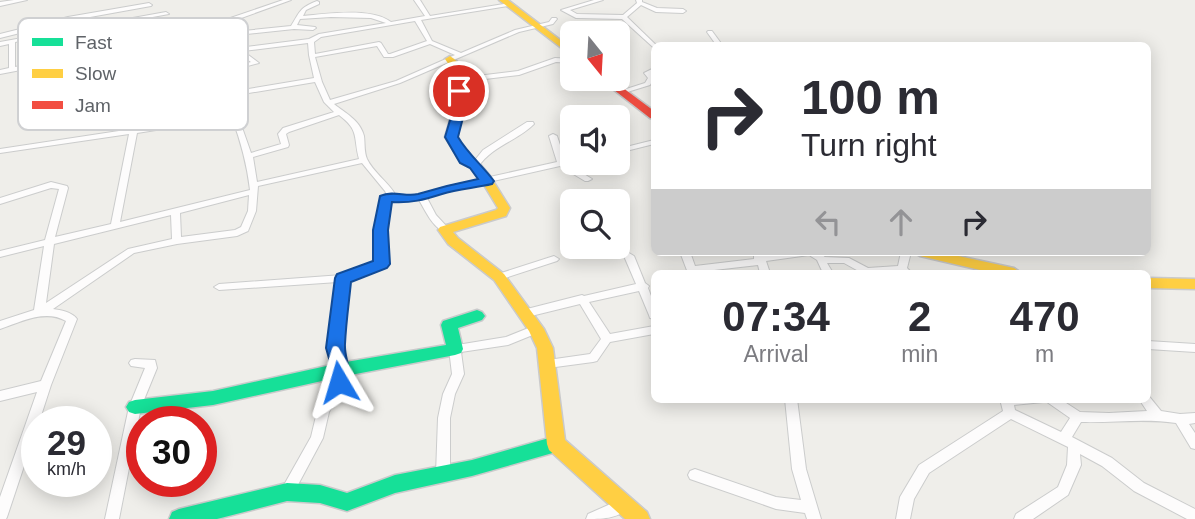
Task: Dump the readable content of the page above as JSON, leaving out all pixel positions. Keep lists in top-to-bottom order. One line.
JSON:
{"legend":["Fast","Slow","Jam"],"north":"bottom","page":{"turn":["100 m","Turn right"],"eta":["07:34","Arrival","2","min","470","m"],"speed":"29 km/h","limit":"30"}}
